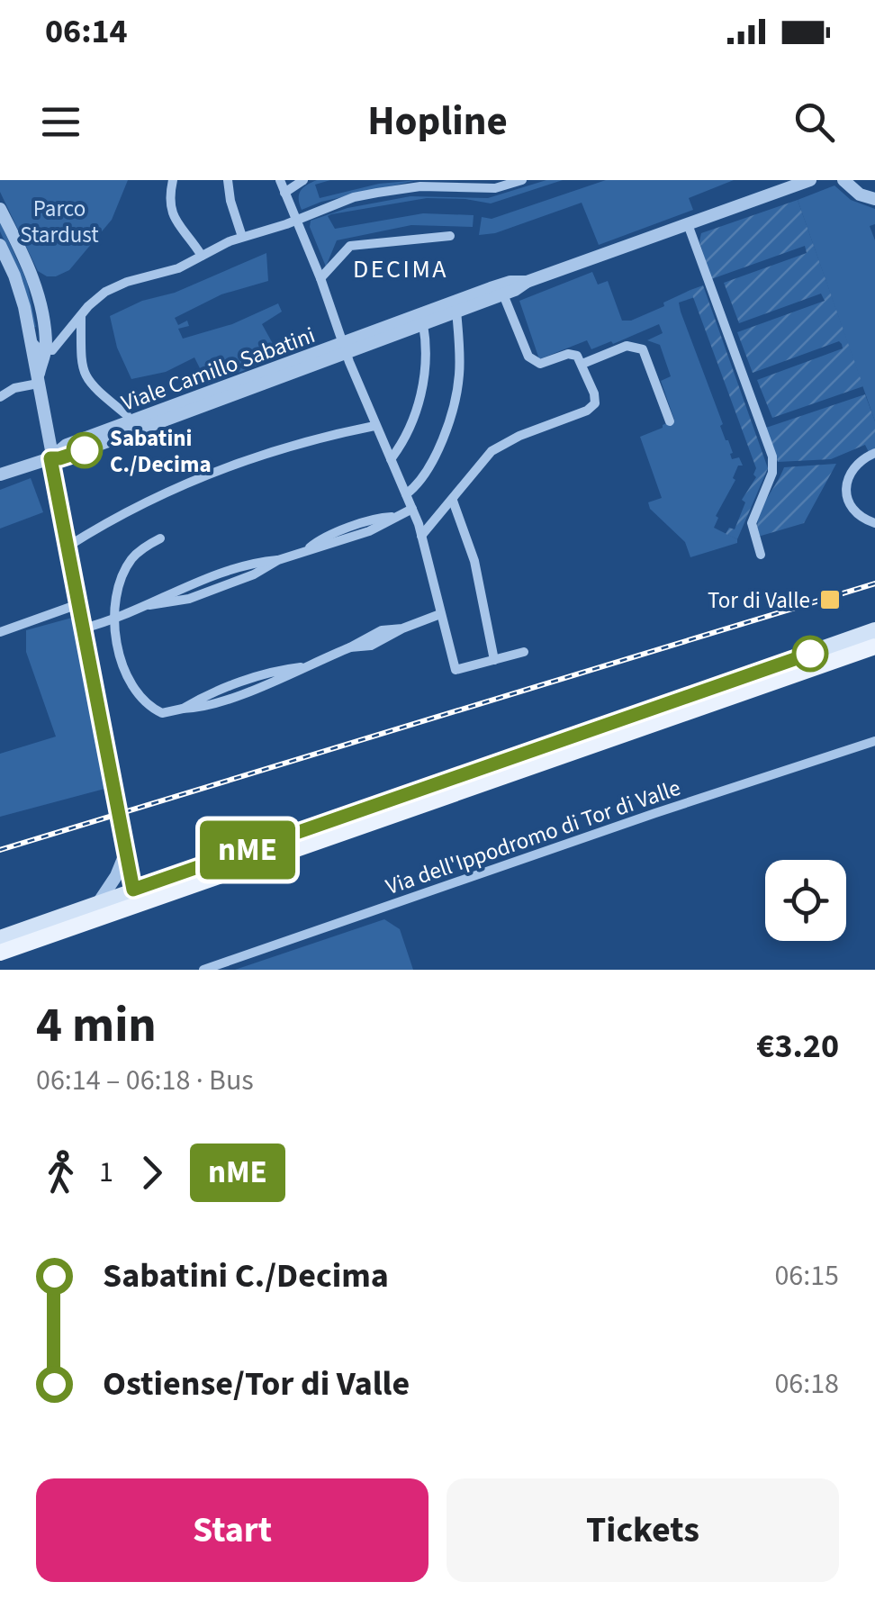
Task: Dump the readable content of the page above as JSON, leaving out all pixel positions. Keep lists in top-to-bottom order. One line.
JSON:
{"streets":{"street":["Viale Camillo Sabatini","Via dell'Ippodromo di Tor di Valle"]},"districts":["DECIMA"],"parks":["Parco Stardust"],"places":{"other":["Sabatini C./Decima"],"transit":["Tor di Valle"]},"lines":["bus line nME"],"page":{"status":"06:14","header":"Hopline","on_map":"nME","heading":["4 min","06:14 – 06:18 · Bus","€3.20"],"legs":["1","nME"],"list":[{"name":"Sabatini C./Decima","value":"06:15"},{"name":"Ostiense/Tor di Valle","value":"06:18"}],"buttons":["Start","Tickets"]}}
